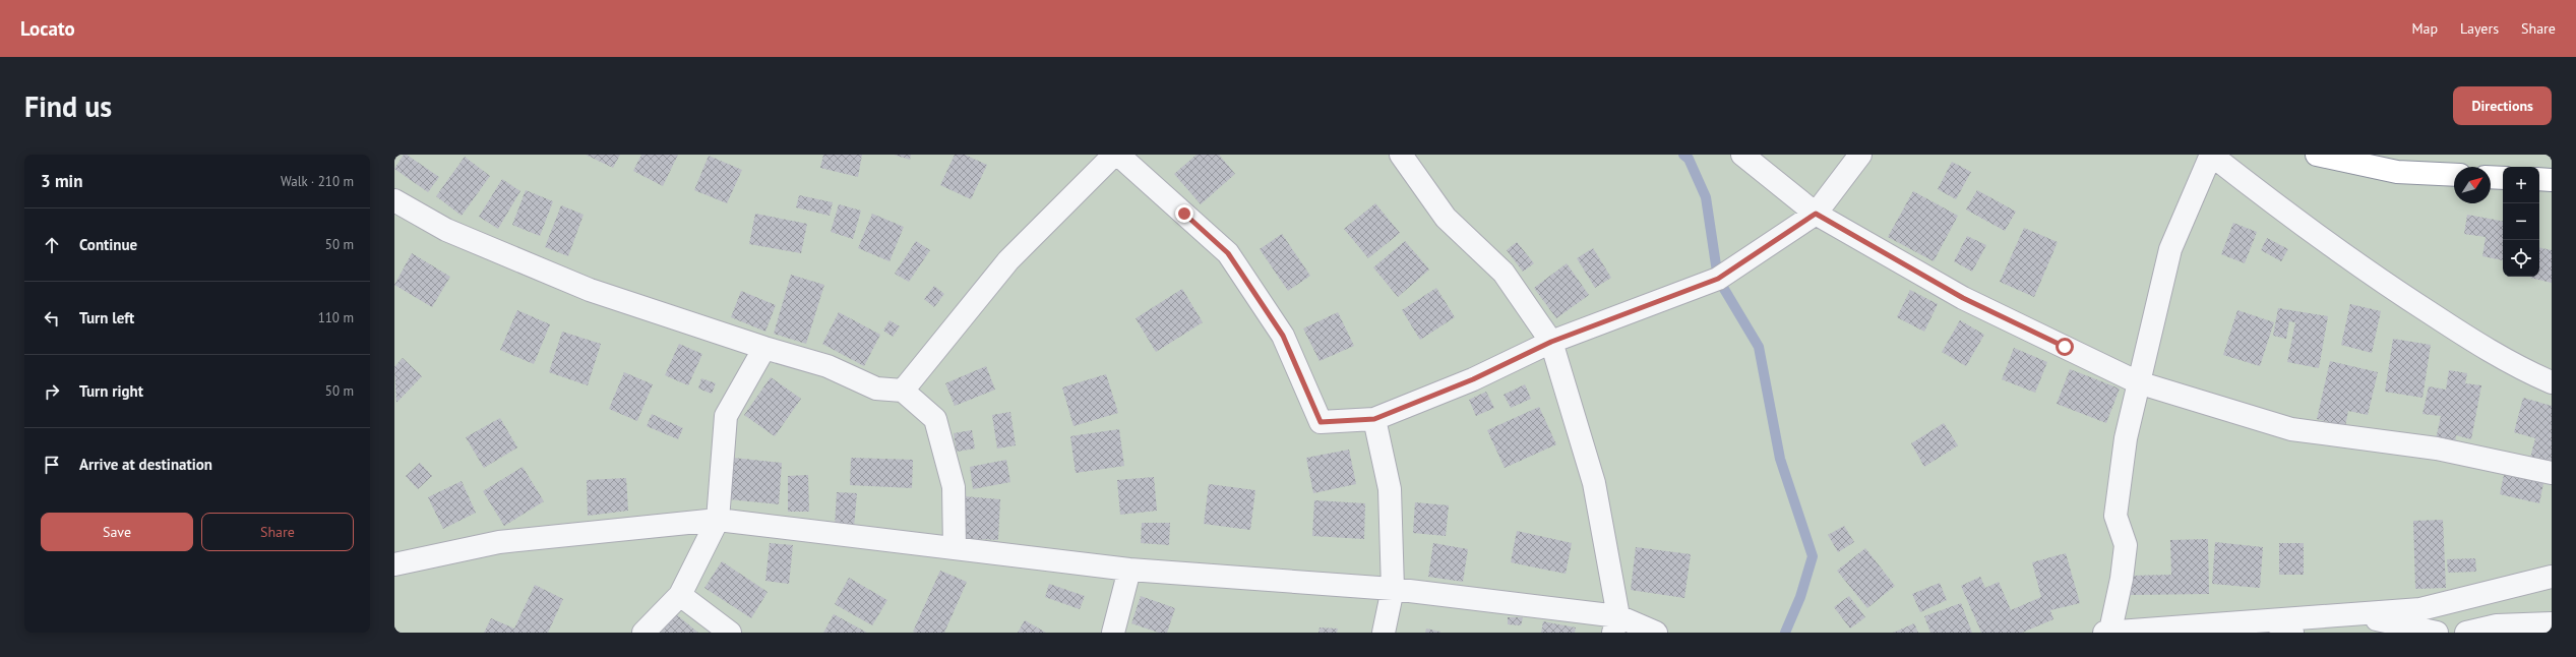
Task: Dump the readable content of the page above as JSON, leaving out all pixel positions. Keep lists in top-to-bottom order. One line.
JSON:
{"north":"top right","page":{"header":"Locato","nav":["Map","Layers","Share"],"buttons":["Directions",["Save","Share"]],"title":"Find us","heading":["3 min","Walk · 210 m"],"map_buttons":["+","−"],"list":[["Continue","50 m"],["Turn left","110 m"],["Turn right","50 m"],"Arrive at destination"]}}
